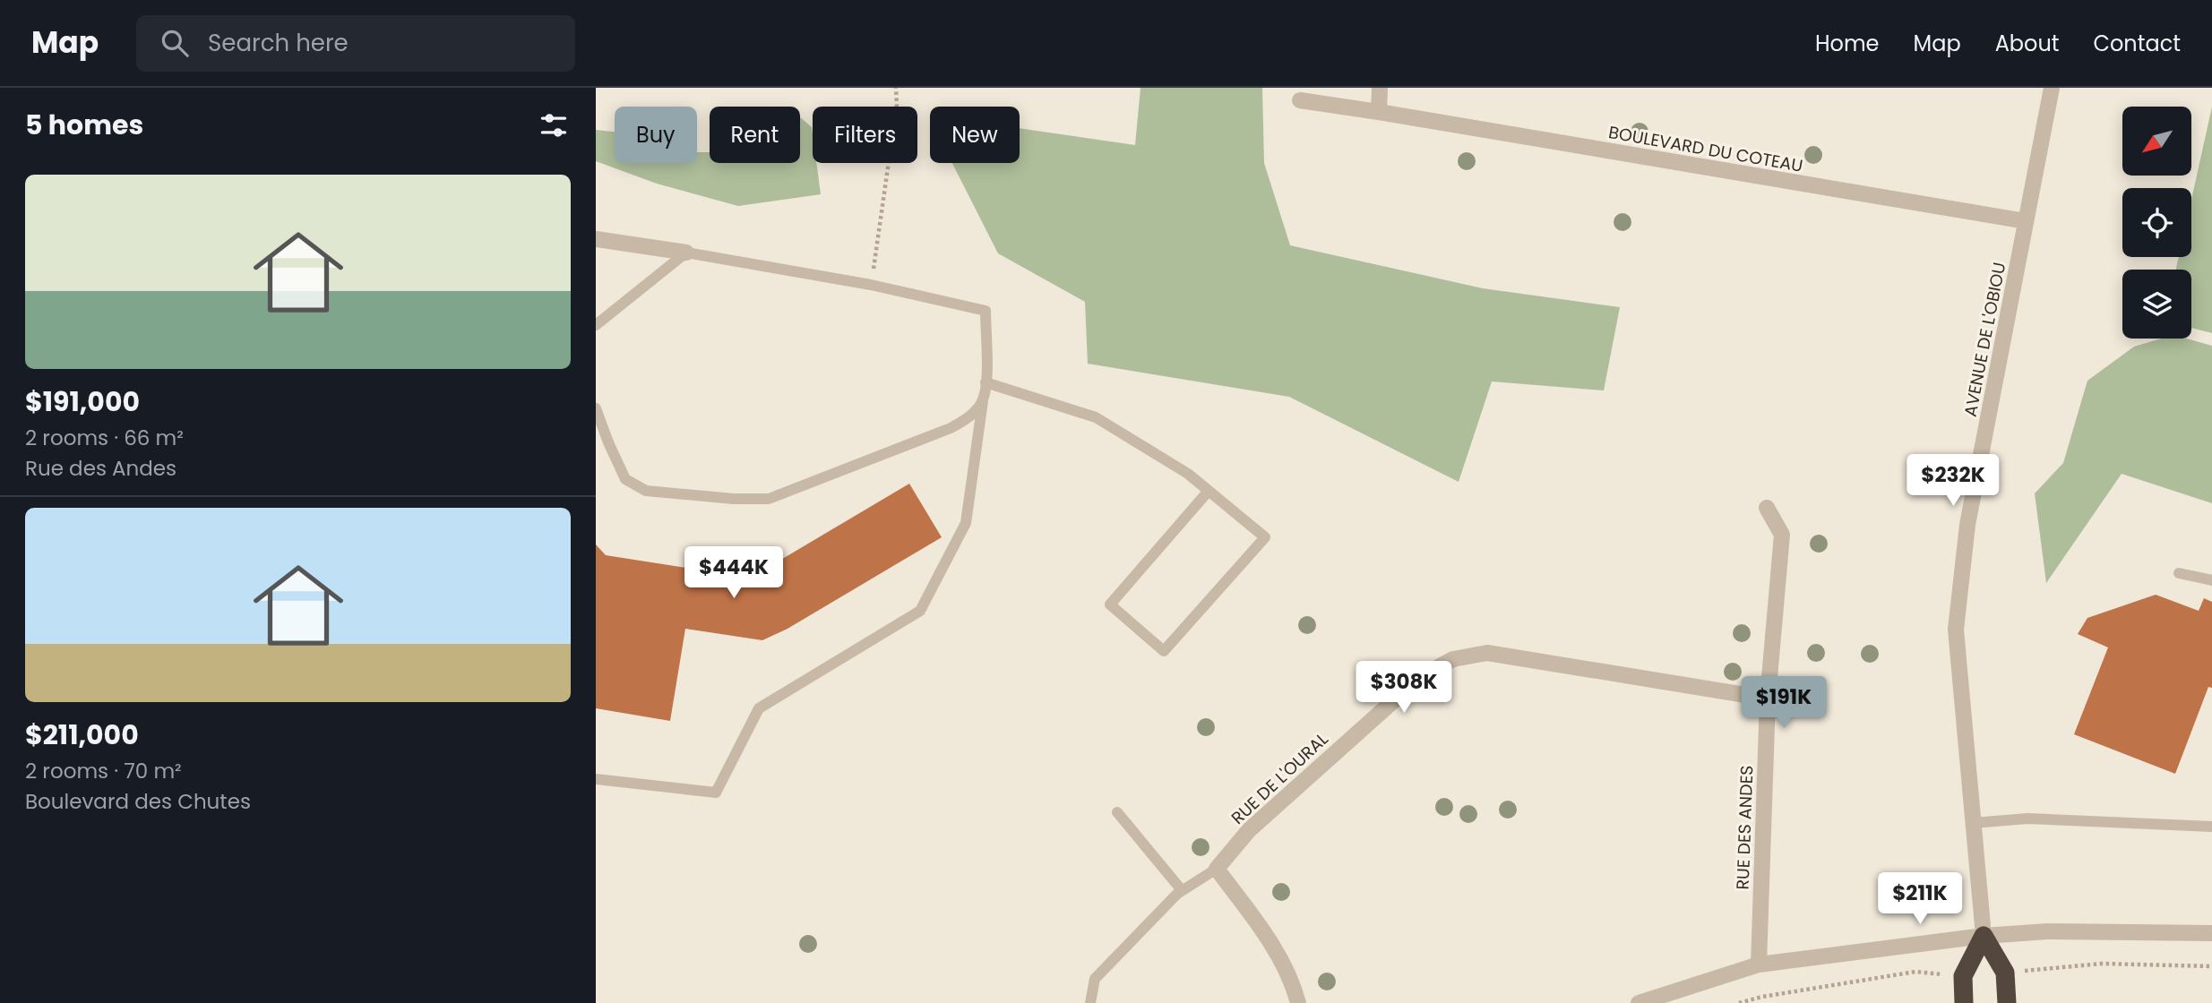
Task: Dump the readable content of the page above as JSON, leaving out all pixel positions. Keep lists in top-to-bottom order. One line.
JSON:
{"streets":{"street":["BOULEVARD DU COTEAU","AVENUE DE L'OBIOU","RUE DE L'OURAL","RUE DES ANDES"]},"crossings":[["BOULEVARD DU COTEAU","AVENUE DE L'OBIOU"],["RUE DE L'OURAL","RUE DES ANDES"]],"north":"bottom left","page":{"header":"Map","search":"Search here","nav":["Home","Map","About","Contact"],"heading":"5 homes","chip":["Buy","Rent","Filters","New"],"list":[{"name":"$191,000","note":"2 rooms · 66 m² · Rue des Andes"},{"name":"$211,000","note":"2 rooms · 70 m² · Boulevard des Chutes"}],"price":["$232K","$444K","$308K","$191K","$211K"]}}
